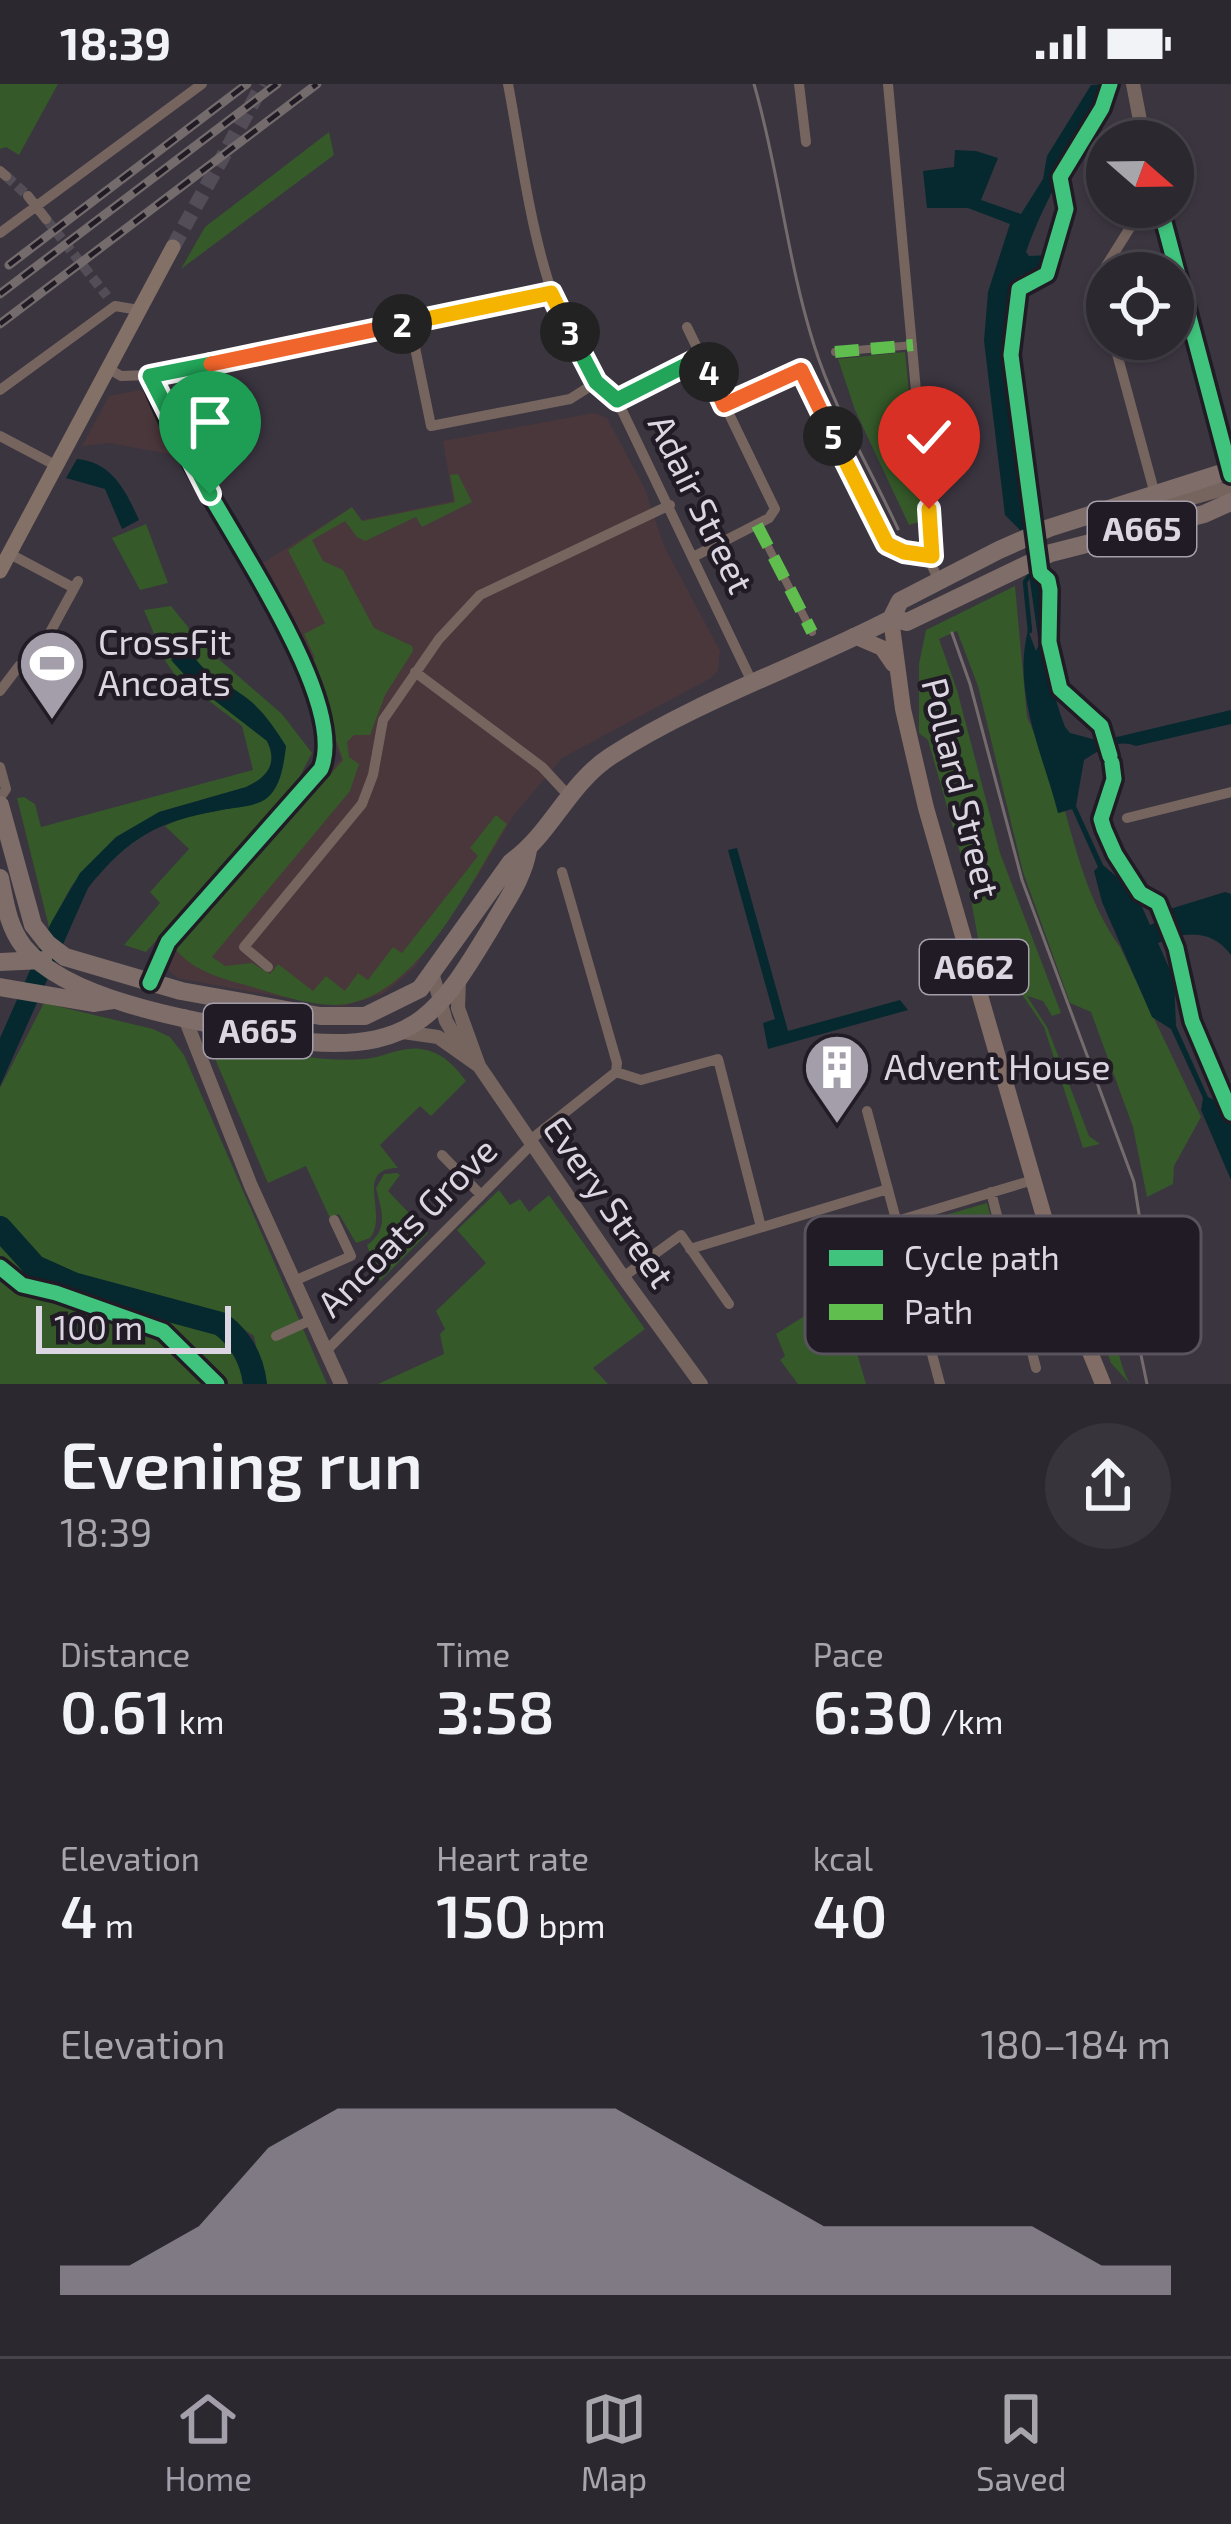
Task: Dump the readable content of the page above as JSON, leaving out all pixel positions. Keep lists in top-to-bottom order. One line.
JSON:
{"streets":{"highway":["A665"],"main road":["Pollard Street","A662"],"street":["Adair Street","Every Street","Ancoats Grove"]},"crossings":[["Adair Street","A665"],["A665","Pollard Street"],["A665","Every Street"],["Every Street","Ancoats Grove"]],"places":{"sports":["CrossFit Ancoats"],"building":["Advent House"]},"legend":["Cycle path","Path"],"scale_bar":"100 m","north":"right","page":{"status":"18:39","pins":["2","3","4","5"],"scale":"100 m","heading":["Evening run","18:39"],"stats":[["Distance","0.61 km"],["Time","3:58"],["Pace","6:30 /km"],["Elevation","4 m"],["Heart rate","150 bpm"],["kcal","40"]],"chart":["Elevation","180–184 m"],"tabs":["Home","Map","Saved"]}}
